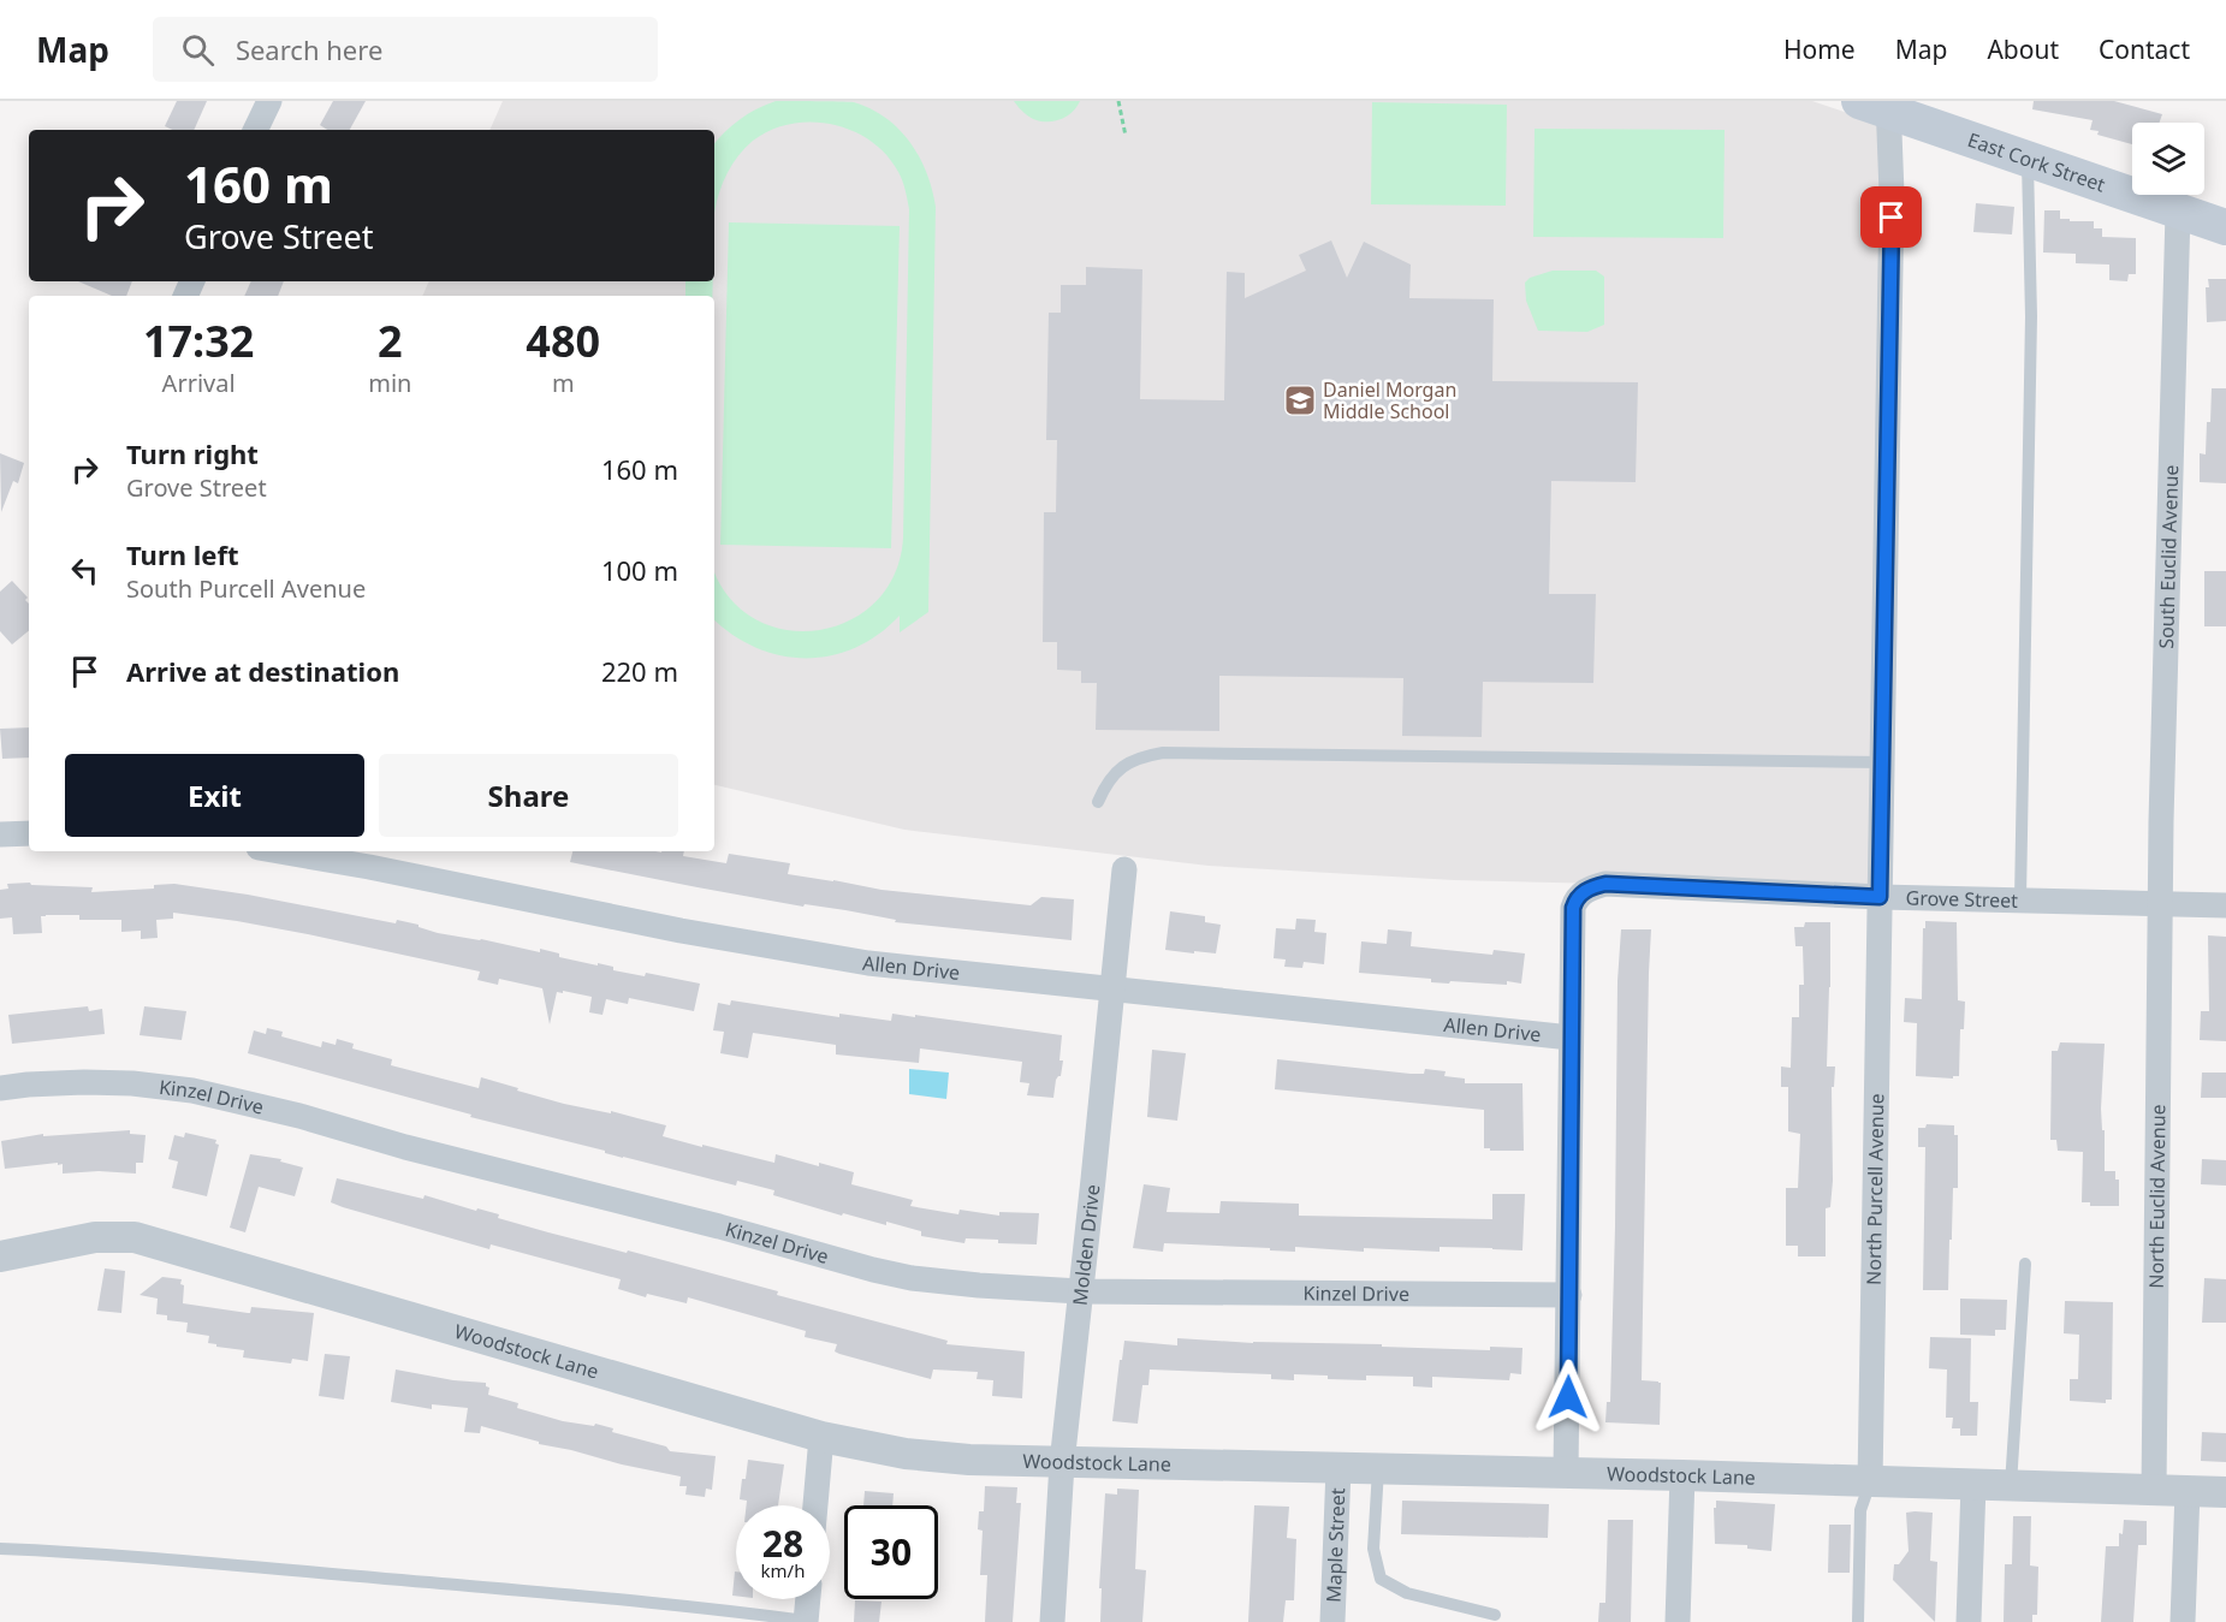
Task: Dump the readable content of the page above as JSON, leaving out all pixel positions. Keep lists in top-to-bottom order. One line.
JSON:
{"streets":{"main road":["East Cork Street"],"street":["South Euclid Avenue","Grove Street","Allen Drive","Kinzel Drive","North Purcell Avenue","North Euclid Avenue","Molden Drive","Woodstock Lane","Maple Street"]},"crossings":[["East Cork Street","South Euclid Avenue"],["East Cork Street","North Purcell Avenue"],["South Euclid Avenue","Grove Street"],["South Euclid Avenue","North Euclid Avenue"],["Grove Street","Allen Drive"],["Grove Street","North Purcell Avenue"],["Grove Street","North Euclid Avenue"],["Allen Drive","Molden Drive"],["Kinzel Drive","Molden Drive"],["North Purcell Avenue","Woodstock Lane"],["North Euclid Avenue","Woodstock Lane"],["Molden Drive","Woodstock Lane"],["Woodstock Lane","Maple Street"]],"places":{"school or university":["Daniel Morgan Middle School"]},"page":{"header":"Map","search":"Search here","nav":["Home","Map","About","Contact"],"turn":["160 m","Grove Street"],"eta":["17:32","Arrival","2","min","480","m"],"list":[{"name":"Turn right","note":"Grove Street","value":"160 m"},{"name":"Turn left","note":"South Purcell Avenue","value":"100 m"},{"name":"Arrive at destination","value":"220 m"}],"buttons":["Exit","Share"],"speed":"28 km/h","limit":"30"}}
